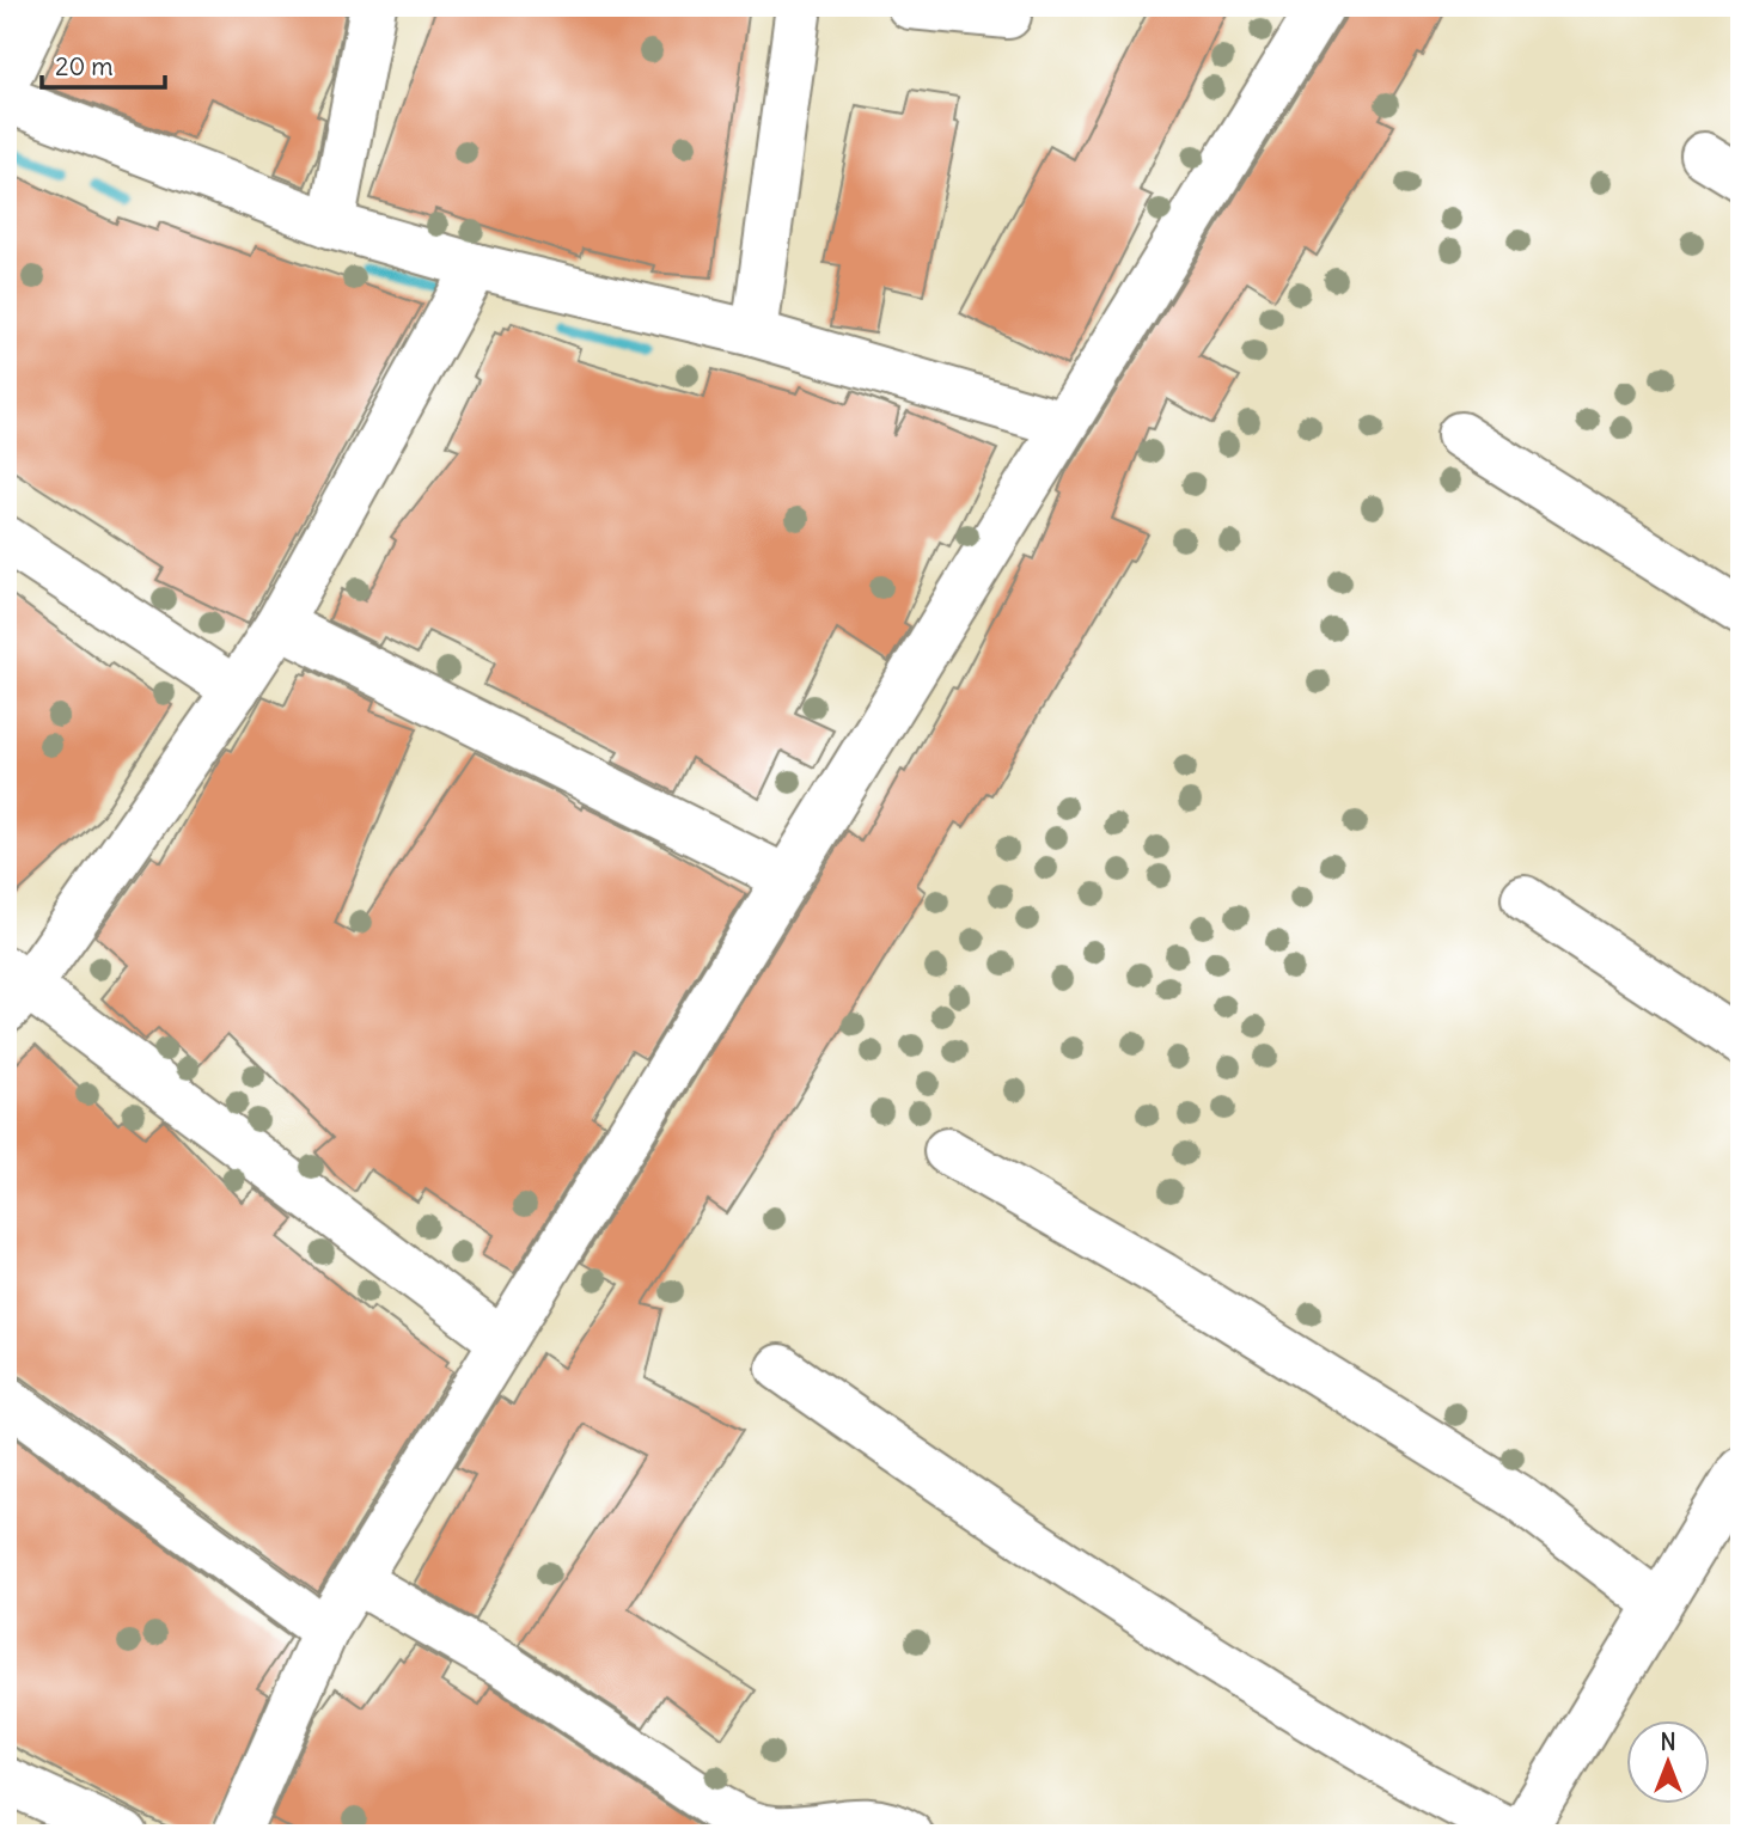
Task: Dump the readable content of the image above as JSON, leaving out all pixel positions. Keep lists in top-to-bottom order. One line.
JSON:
{"scale_bar":"20 m","north":"top"}
